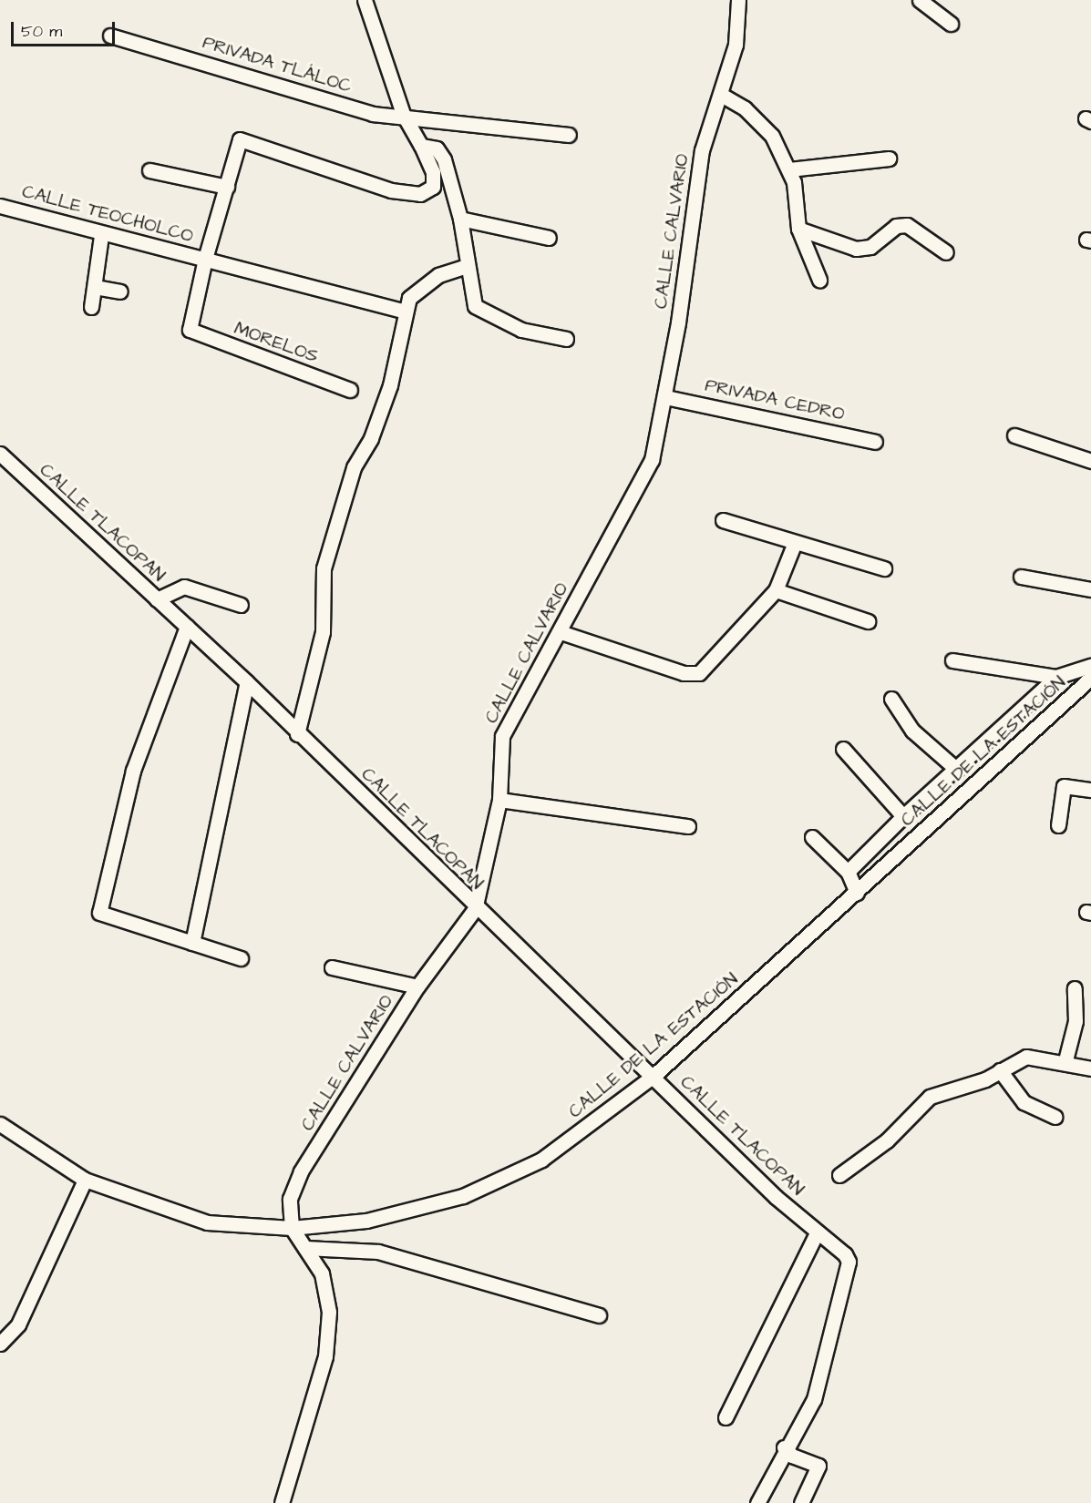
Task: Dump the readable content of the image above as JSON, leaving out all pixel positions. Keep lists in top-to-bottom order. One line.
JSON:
{"streets":{"street":["PRIVADA TLÁLOC","CALLE TEOCHOLCO","CALLE CALVARIO","MORELOS","PRIVADA CEDRO","CALLE TLACOPAN","CALLE DE LA ESTACIÓN"]},"crossings":[["CALLE TEOCHOLCO","MORELOS"],["CALLE CALVARIO","PRIVADA CEDRO"],["CALLE CALVARIO","CALLE TLACOPAN"],["CALLE CALVARIO","CALLE DE LA ESTACIÓN"],["CALLE TLACOPAN","CALLE DE LA ESTACIÓN"]],"scale_bar":"50 m"}
